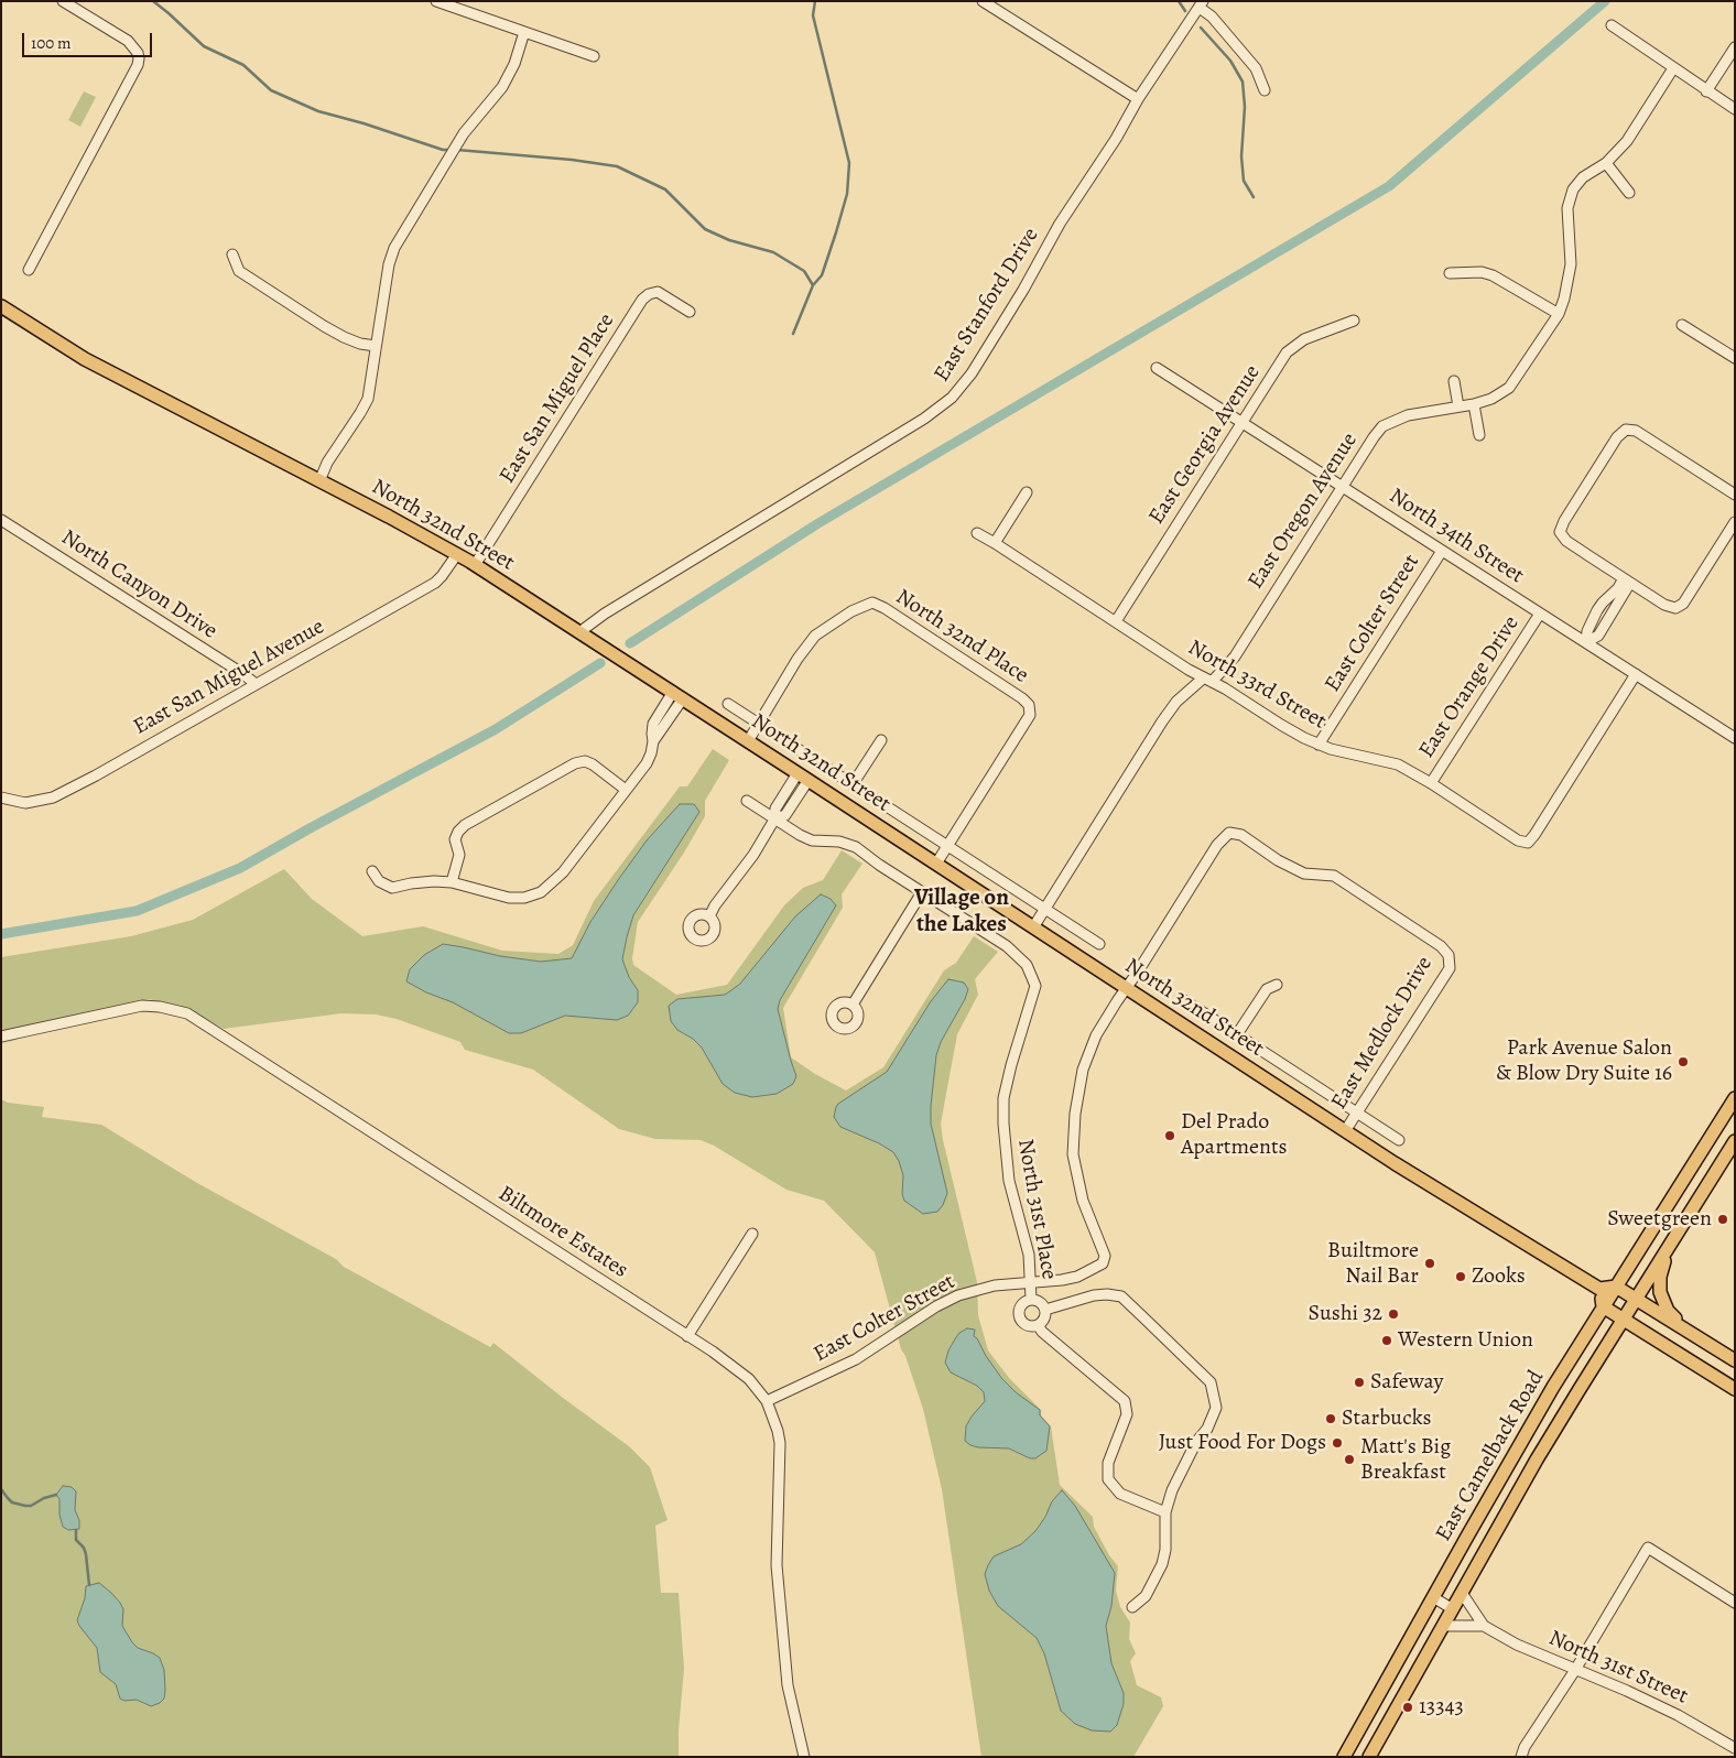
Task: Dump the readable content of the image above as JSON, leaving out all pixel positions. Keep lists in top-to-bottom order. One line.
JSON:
{"streets":{"main road":["North 32nd Street","East Camelback Road"],"street":["East Stanford Drive","East San Miguel Place","East Georgia Avenue","East Oregon Avenue","North 34th Street","North Canyon Drive","East Colter Street","North 32nd Place","East San Miguel Avenue","North 33rd Street","East Orange Drive","East Medlock Drive","North 31st Place","Biltmore Estates","North 31st Street"]},"crossings":[["East Stanford Drive","North 32nd Street"],["East San Miguel Place","North 32nd Street"],["East Georgia Avenue","North 34th Street"],["East Georgia Avenue","North 33rd Street"],["East Oregon Avenue","North 32nd Street"],["East Oregon Avenue","North 34th Street"],["East Oregon Avenue","North 33rd Street"],["North 32nd Street","East Colter Street"],["North 32nd Street","North 32nd Place"],["North 32nd Street","East San Miguel Avenue"],["North 32nd Street","East Medlock Drive"],["North 34th Street","East Colter Street"],["North 34th Street","North 33rd Street"],["North 34th Street","East Orange Drive"],["North Canyon Drive","East San Miguel Avenue"],["East Colter Street","North 33rd Street"],["East Colter Street","East Medlock Drive"],["East Colter Street","North 31st Place"],["East Colter Street","Biltmore Estates"],["North 33rd Street","East Orange Drive"],["East Camelback Road","North 31st Street"]],"districts":["Village on the Lakes"],"places":["Park Avenue Salon & Blow Dry Suite 16","Del Prado Apartments","Sweetgreen","Builtmore Nail Bar","Zooks","Sushi 32","Western Union","Safeway","Starbucks","Just Food For Dogs","Matt's Big Breakfast","13343"],"scale_bar":"100 m"}
